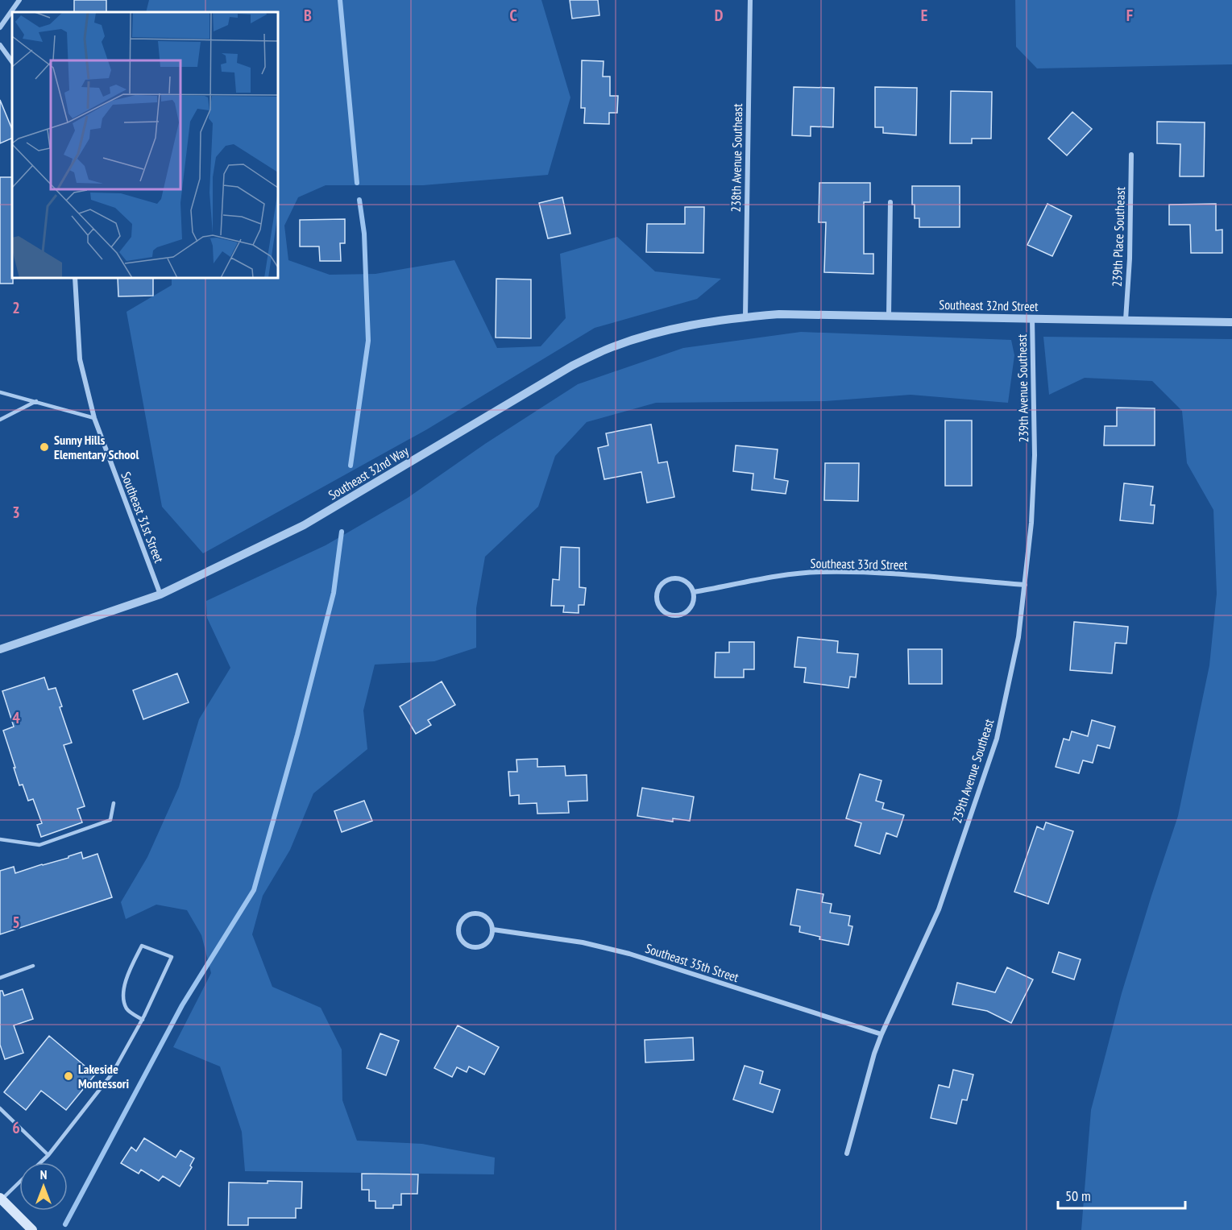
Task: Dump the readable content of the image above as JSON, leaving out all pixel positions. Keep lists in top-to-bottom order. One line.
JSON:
{"streets":{"street":["238th Avenue Southeast","239th Place Southeast","Southeast 32nd Street","239th Avenue Southeast","Southeast 32nd Way","Southeast 31st Street","Southeast 33rd Street","Southeast 35th Street"]},"crossings":[["238th Avenue Southeast","Southeast 32nd Street"],["238th Avenue Southeast","Southeast 32nd Way"],["239th Place Southeast","Southeast 32nd Street"],["Southeast 32nd Street","239th Avenue Southeast"],["Southeast 32nd Street","Southeast 32nd Way"],["239th Avenue Southeast","Southeast 33rd Street"],["239th Avenue Southeast","Southeast 35th Street"],["Southeast 32nd Way","Southeast 31st Street"]],"places":["Sunny Hills Elementary School","Lakeside Montessori"],"scale_bar":"50 m","north":"top","grid":{"columns":["B","C","D","E","F"],"rows":["2","3","4","5","6"]}}
